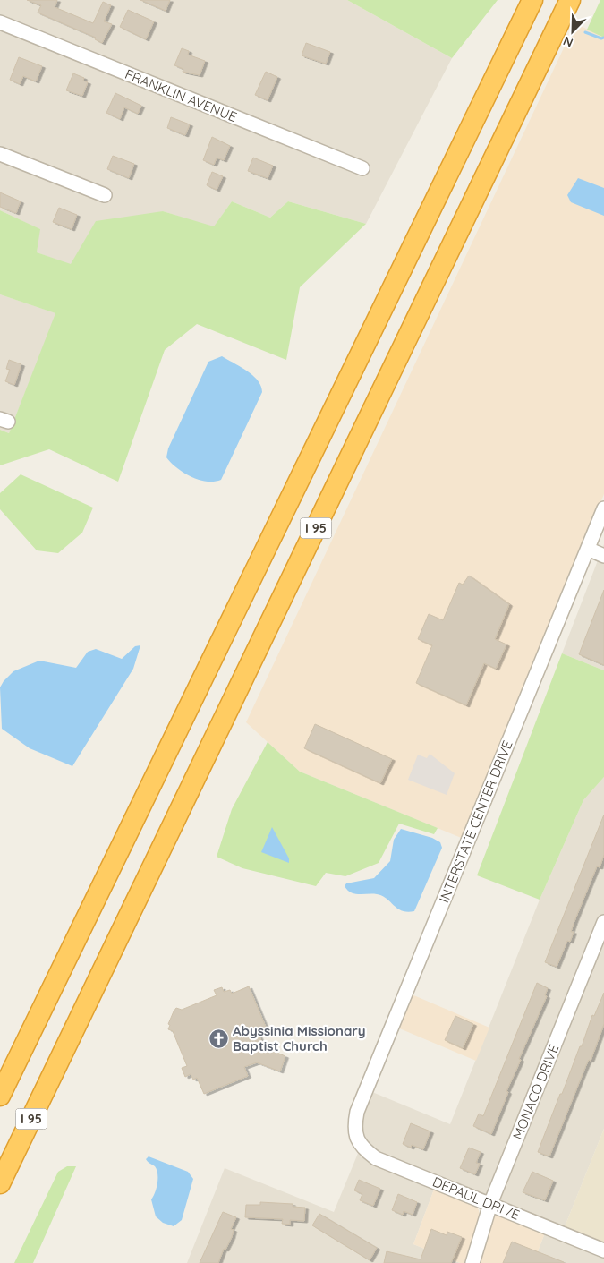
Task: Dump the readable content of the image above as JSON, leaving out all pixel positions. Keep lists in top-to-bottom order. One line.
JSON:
{"streets":{"highway":["I 95"],"street":["FRANKLIN AVENUE","INTERSTATE CENTER DRIVE","MONACO DRIVE","DEPAUL DRIVE"]},"crossings":[["INTERSTATE CENTER DRIVE","DEPAUL DRIVE"],["MONACO DRIVE","DEPAUL DRIVE"]],"places":{"church":["Abyssinia Missionary Baptist Church"]},"north":"bottom left"}
